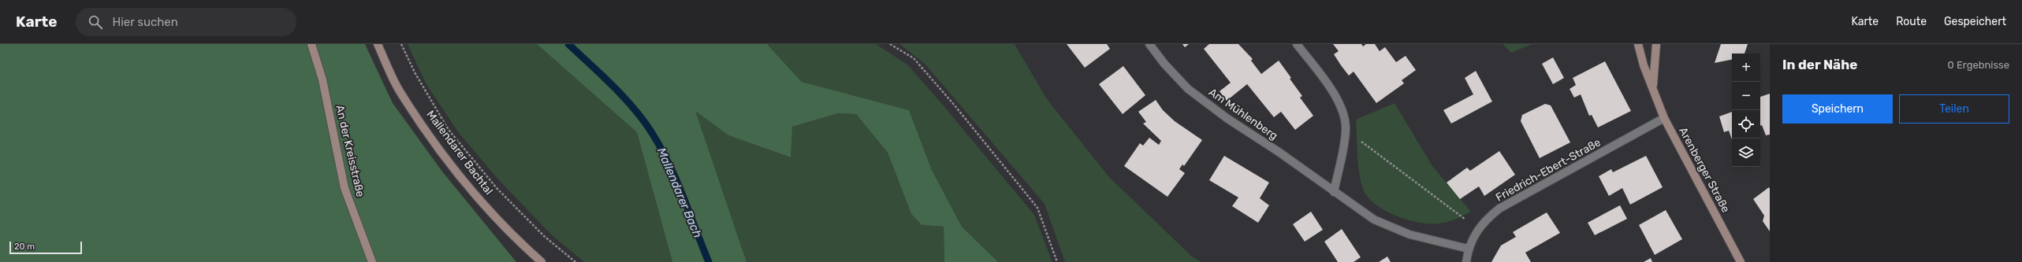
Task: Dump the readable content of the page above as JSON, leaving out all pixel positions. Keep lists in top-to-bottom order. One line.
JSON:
{"streets":{"street":["Am Mühlenberg","An der Kreisstraße","Mallendarer Bachtal","Friedrich-Ebert-Straße","Arenberger Straße"]},"crossings":[["Am Mühlenberg","Friedrich-Ebert-Straße"],["Friedrich-Ebert-Straße","Arenberger Straße"]],"water":["Mallendarer Bach"],"scale_bar":"20 m","page":{"header":"Karte","search":"Hier suchen","nav":["Karte","Route","Gespeichert"],"heading":["In der Nähe","0 Ergebnisse"],"map_buttons":["+","−"],"buttons":["Speichern","Teilen"],"scale":"20 m"}}
